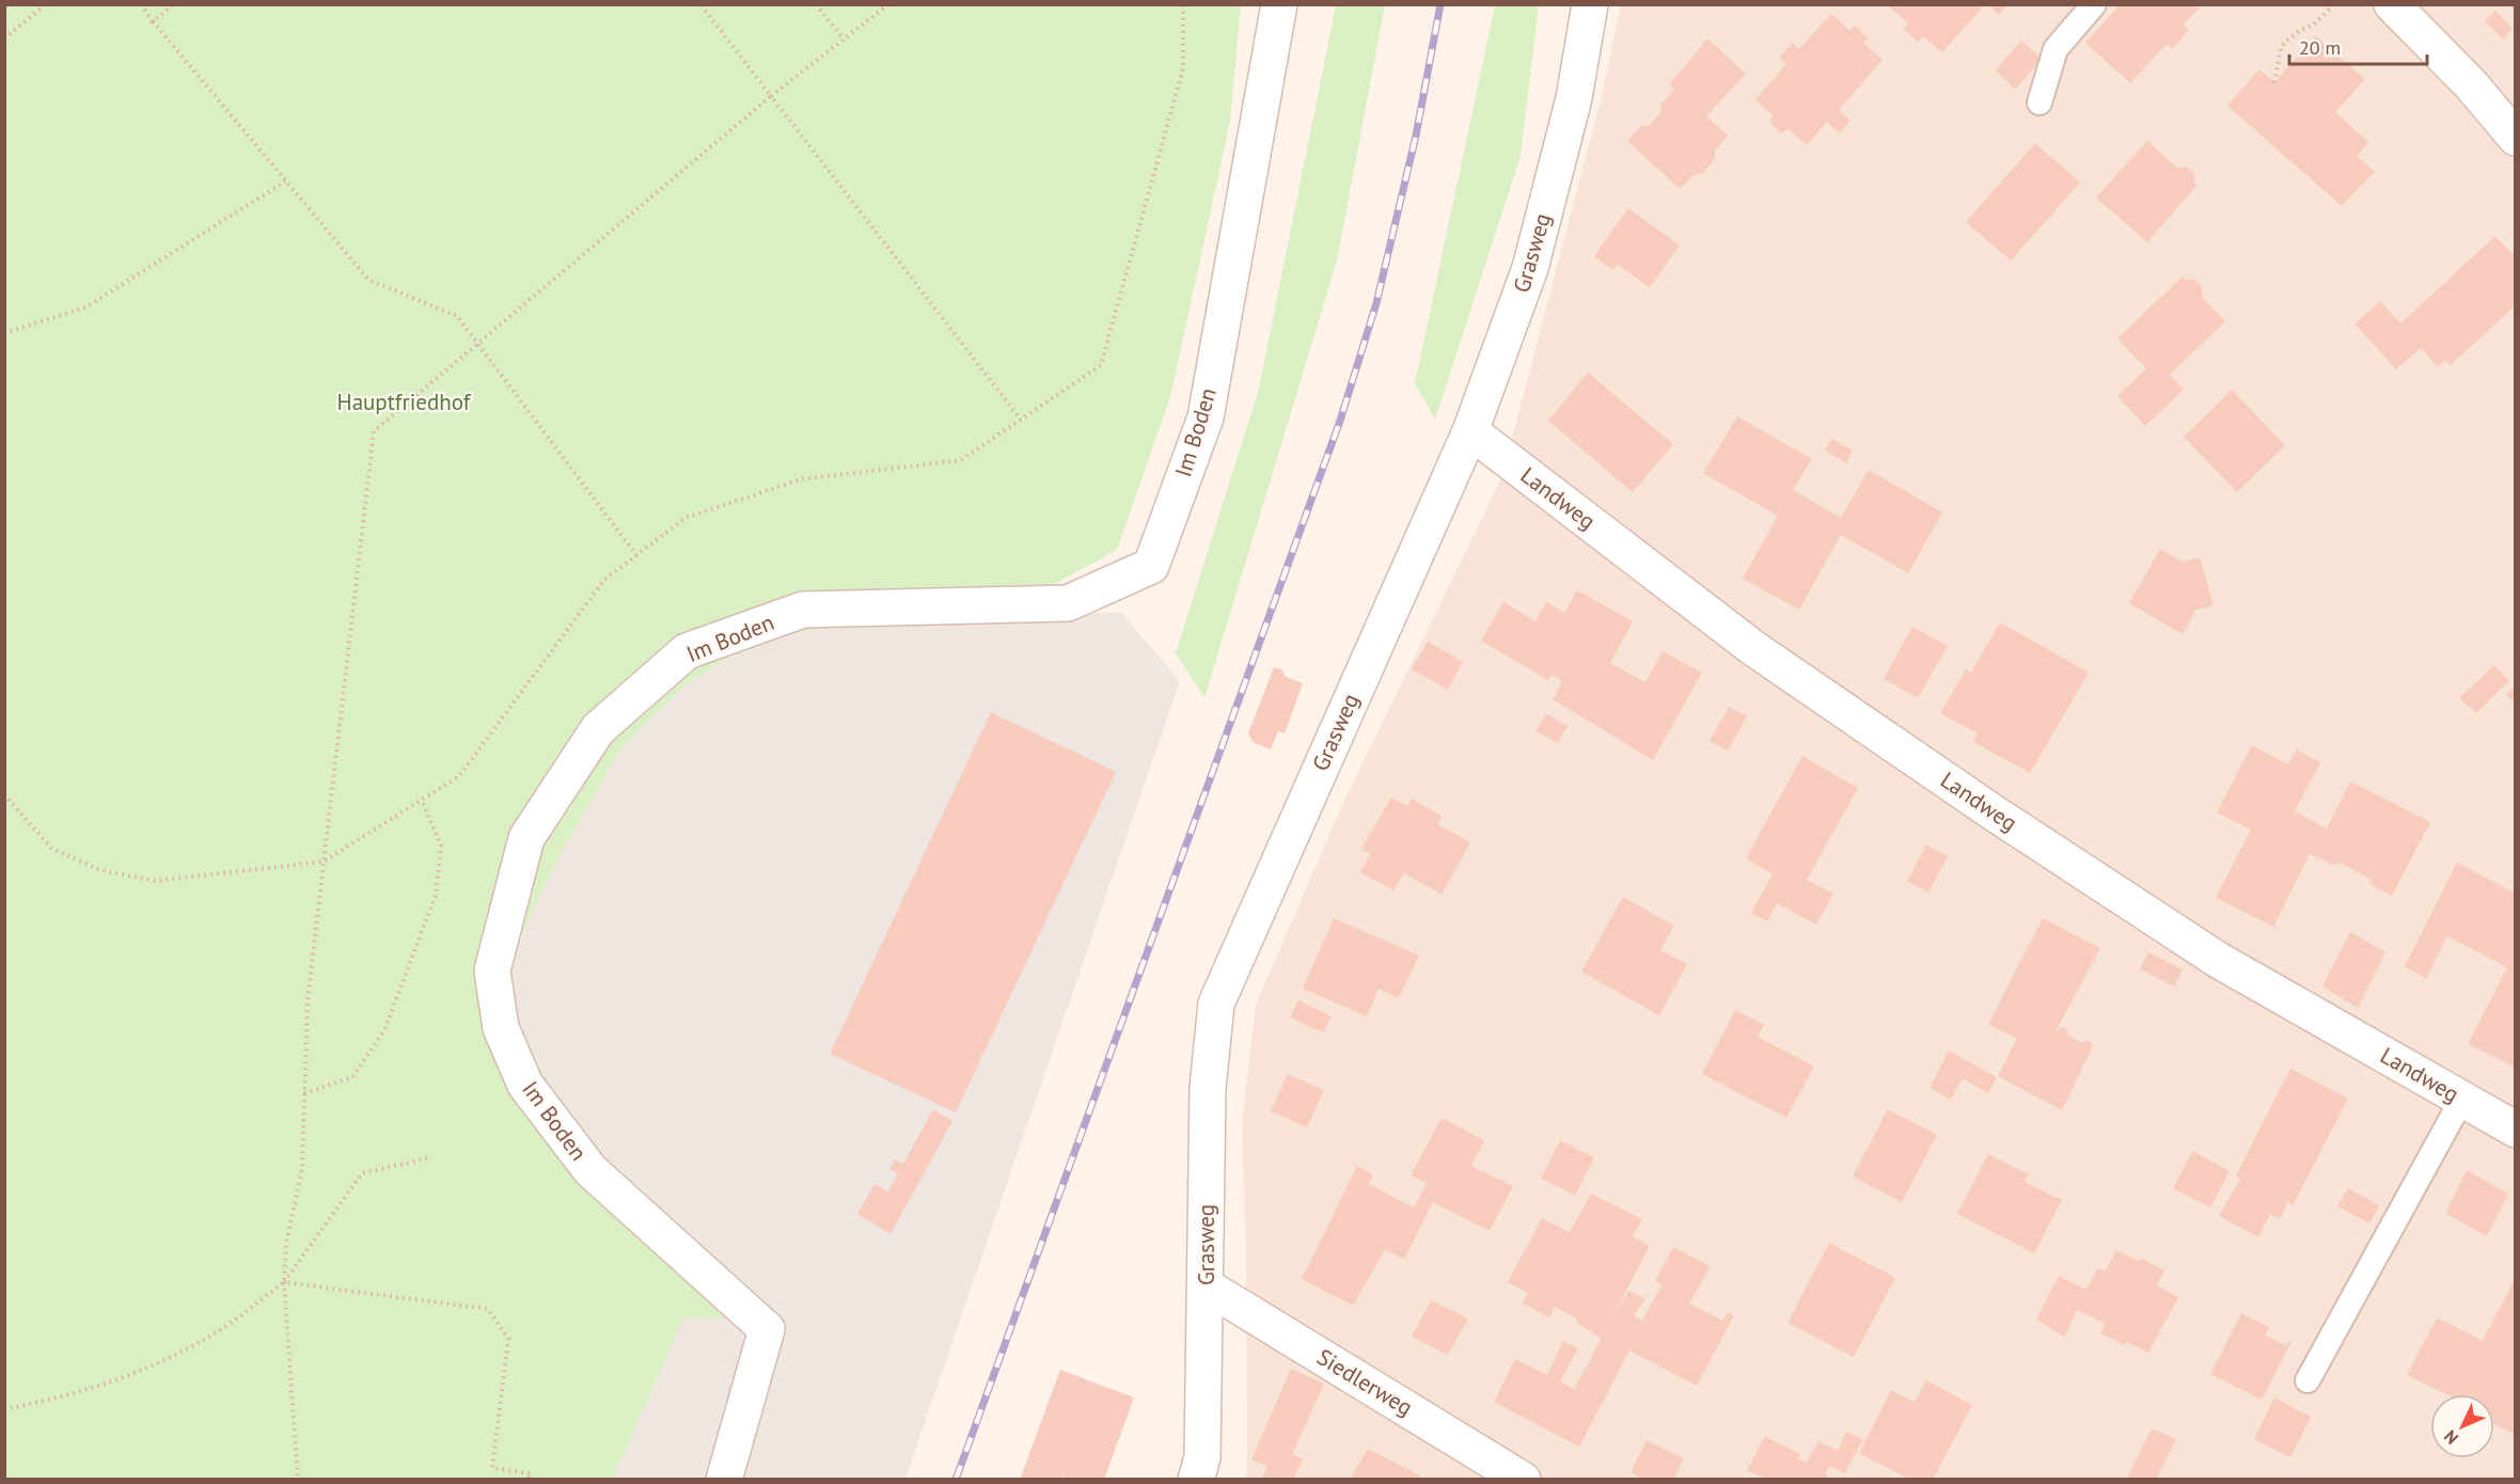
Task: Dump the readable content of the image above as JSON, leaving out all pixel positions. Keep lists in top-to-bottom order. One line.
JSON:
{"streets":{"street":["Grasweg","Im Boden","Landweg","Siedlerweg"]},"crossings":[["Grasweg","Landweg"],["Grasweg","Siedlerweg"]],"parks":["Hauptfriedhof"],"scale_bar":"20 m","north":"bottom left"}
